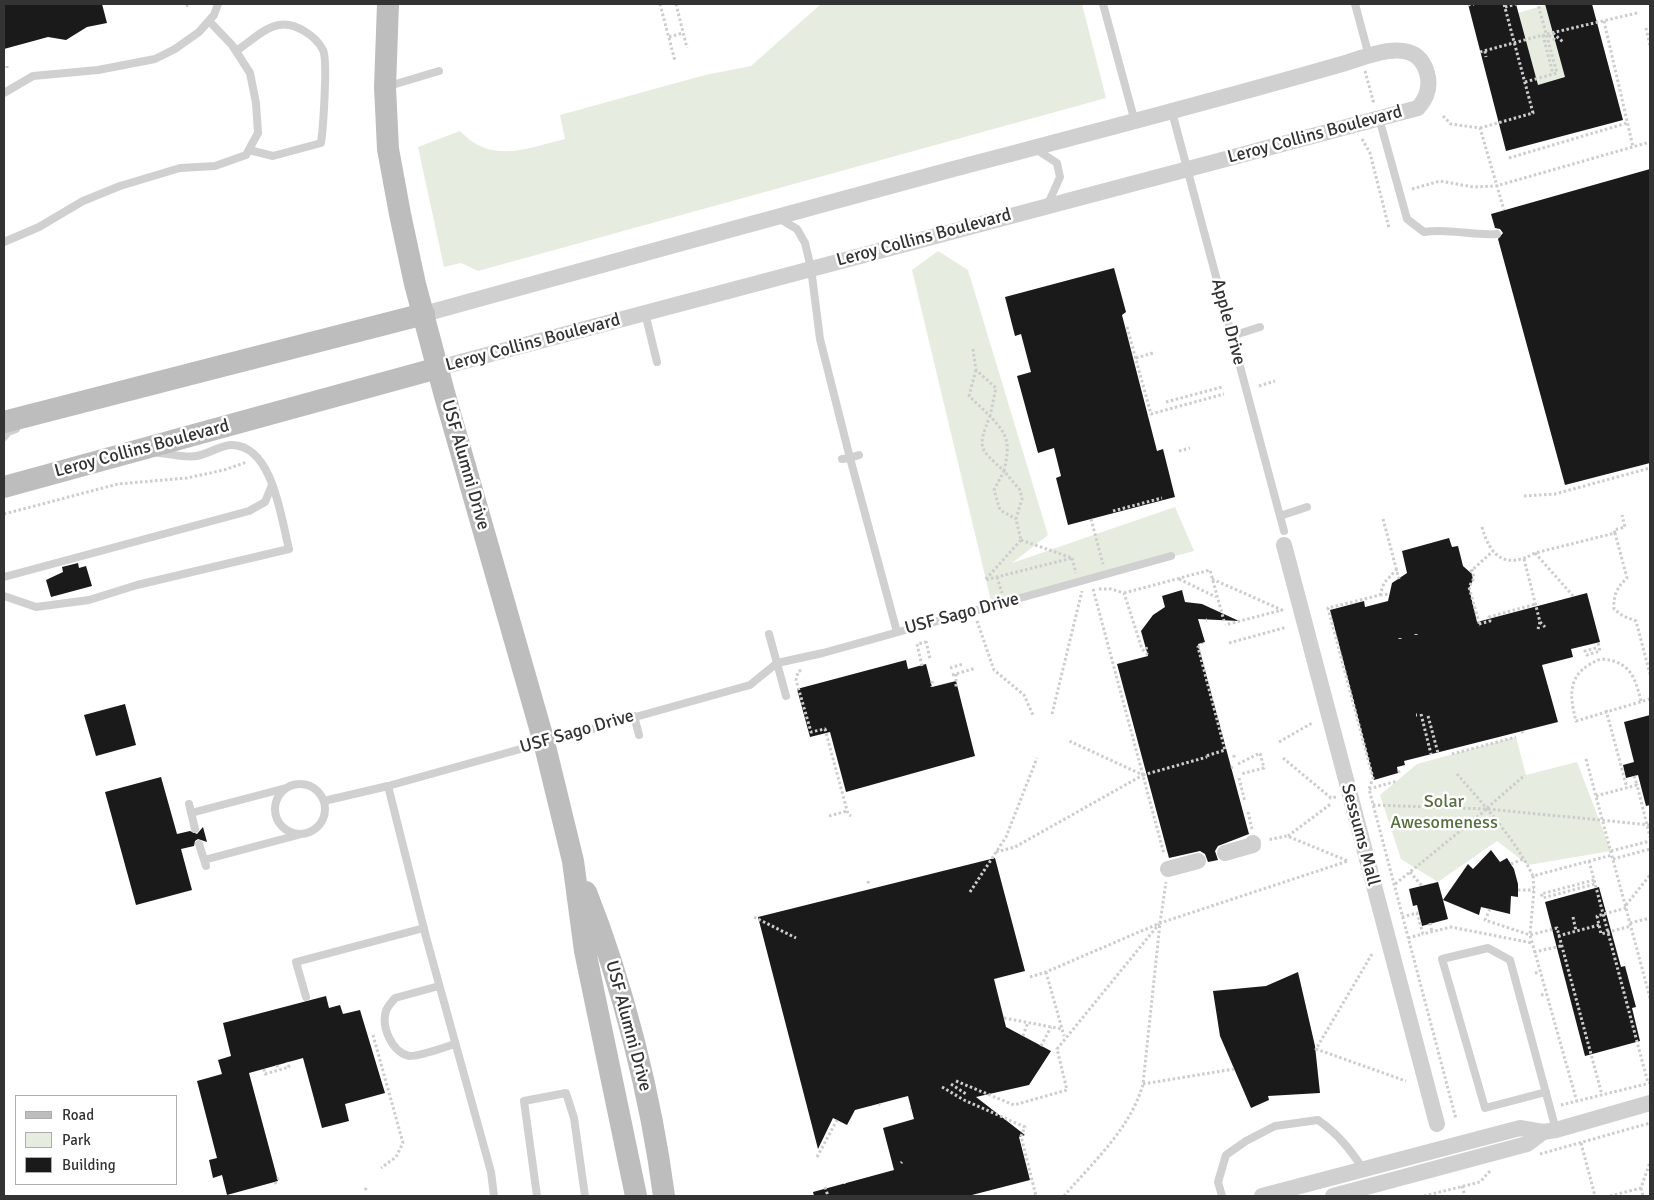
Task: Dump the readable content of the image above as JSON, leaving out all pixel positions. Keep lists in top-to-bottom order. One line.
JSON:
{"streets":{"street":["Leroy Collins Boulevard","USF Alumni Drive","Sessums Mall"],"lane":["Apple Drive","USF Sago Drive"]},"crossings":[["Leroy Collins Boulevard","Apple Drive"],["Leroy Collins Boulevard","USF Alumni Drive"],["Apple Drive","Sessums Mall"],["USF Alumni Drive","USF Sago Drive"]],"parks":["Solar Awesomeness"],"legend":["Road","Park","Building"]}
